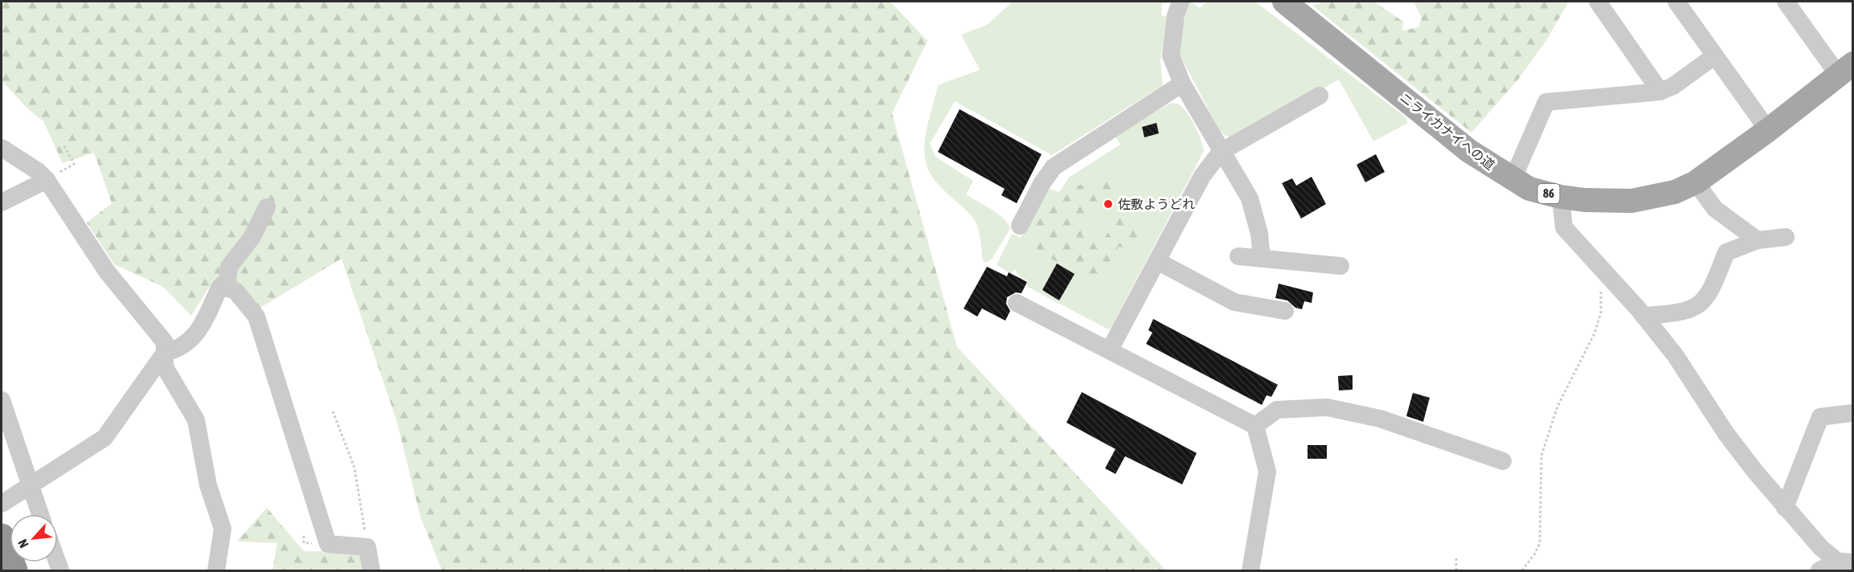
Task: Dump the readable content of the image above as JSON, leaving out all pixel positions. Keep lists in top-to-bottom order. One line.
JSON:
{"streets":{"main road":["ニライカナイへの道","86"]},"places":["佐敷ようどれ"],"north":"bottom left"}
